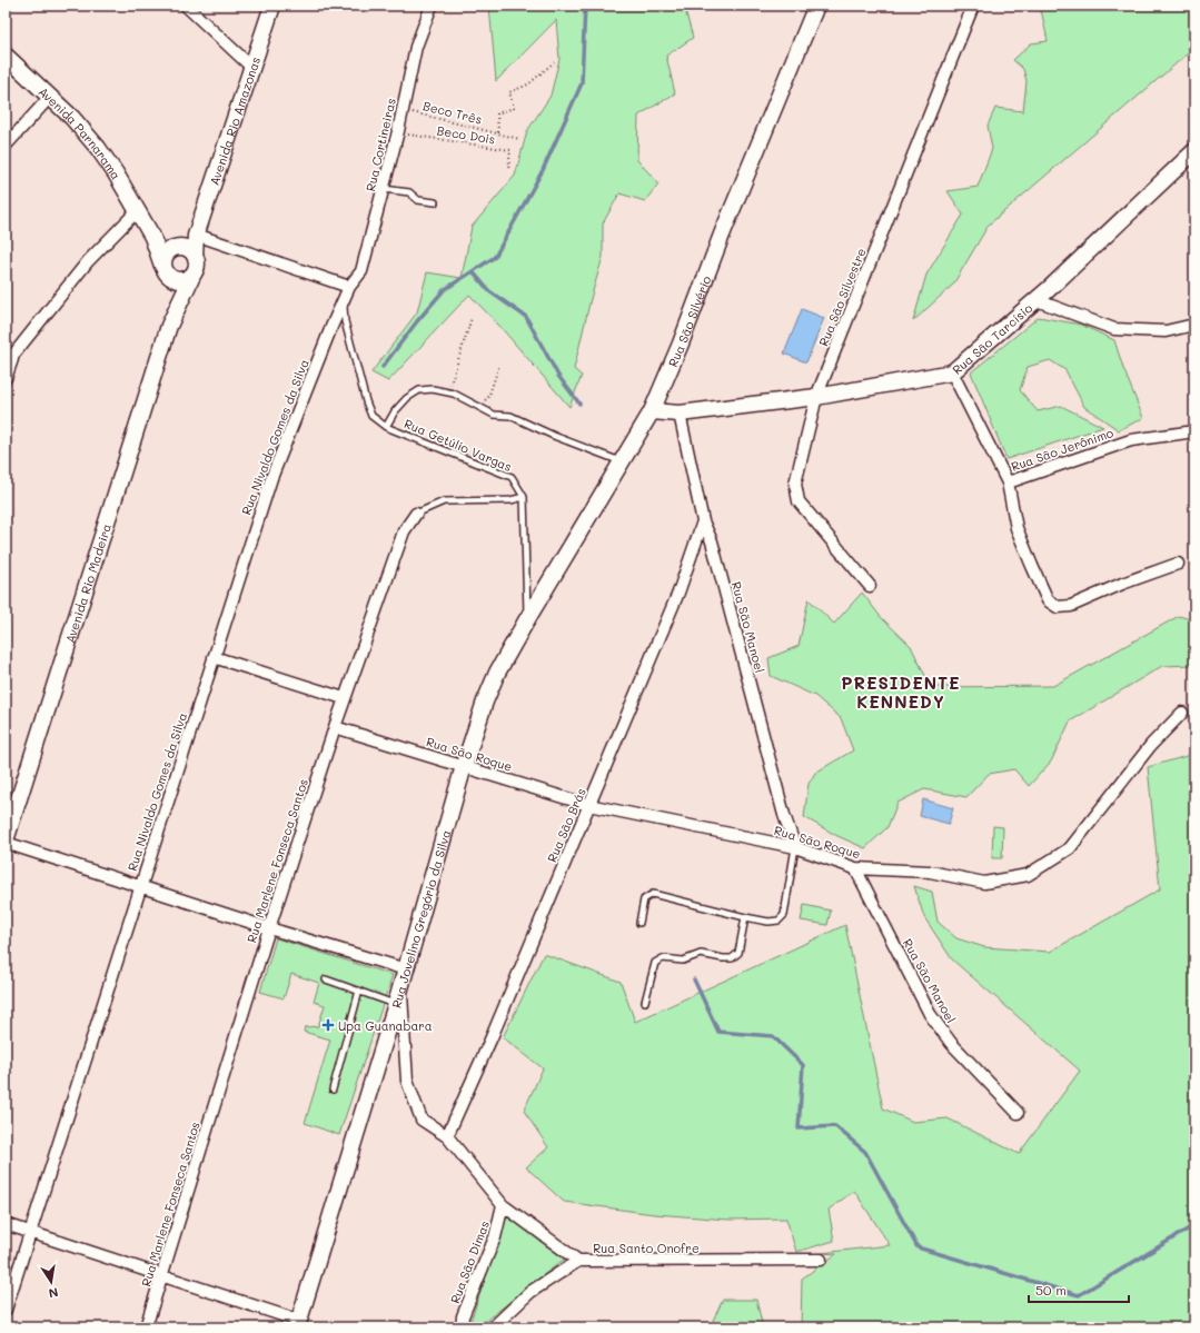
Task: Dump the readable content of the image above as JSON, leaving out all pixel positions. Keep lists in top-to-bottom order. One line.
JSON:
{"streets":{"street":["Avenida Rio Amazonas","Avenida Parnarama","Rua Cortineiras","Rua São Silvestre","Rua São Silvério","Rua São Tarcísio","Rua Nivaldo Gomes da Silva","Rua São Jerônimo","Avenida Rio Madeira","Rua São Manoel","Rua São Roque","Rua São Brás","Rua Marlene Fonseca Santos","Rua Jovelino Gregório da Silva","Rua Santo Onofre","Rua São Dimas"],"lane":["Rua Getúlio Vargas"],"path":["Beco Três","Beco Dois"]},"crossings":[["Beco Três","Rua Cortineiras"],["Avenida Rio Amazonas","Avenida Parnarama"],["Avenida Rio Amazonas","Avenida Rio Madeira"],["Avenida Parnarama","Avenida Rio Madeira"],["Beco Dois","Rua Cortineiras"],["Rua Cortineiras","Rua Nivaldo Gomes da Silva"],["Rua São Silvestre","Rua São Tarcísio"],["Rua São Silvério","Rua São Tarcísio"],["Rua São Silvério","Rua Getúlio Vargas"],["Rua São Silvério","Rua Jovelino Gregório da Silva"],["Rua São Tarcísio","Rua São Jerônimo"],["Rua São Tarcísio","Rua São Manoel"],["Rua Nivaldo Gomes da Silva","Rua Getúlio Vargas"],["Rua Getúlio Vargas","Rua Marlene Fonseca Santos"],["Rua Getúlio Vargas","Rua Jovelino Gregório da Silva"],["Rua São Manoel","Rua São Roque"],["Rua São Manoel","Rua São Brás"],["Rua São Roque","Rua São Brás"],["Rua São Roque","Rua Marlene Fonseca Santos"],["Rua São Roque","Rua Jovelino Gregório da Silva"],["Rua São Brás","Rua Santo Onofre"],["Rua Jovelino Gregório da Silva","Rua Santo Onofre"],["Rua Santo Onofre","Rua São Dimas"]],"districts":["PRESIDENTE KENNEDY"],"places":{"health":["Upa Guanabara"]},"scale_bar":"50 m","north":"bottom"}
